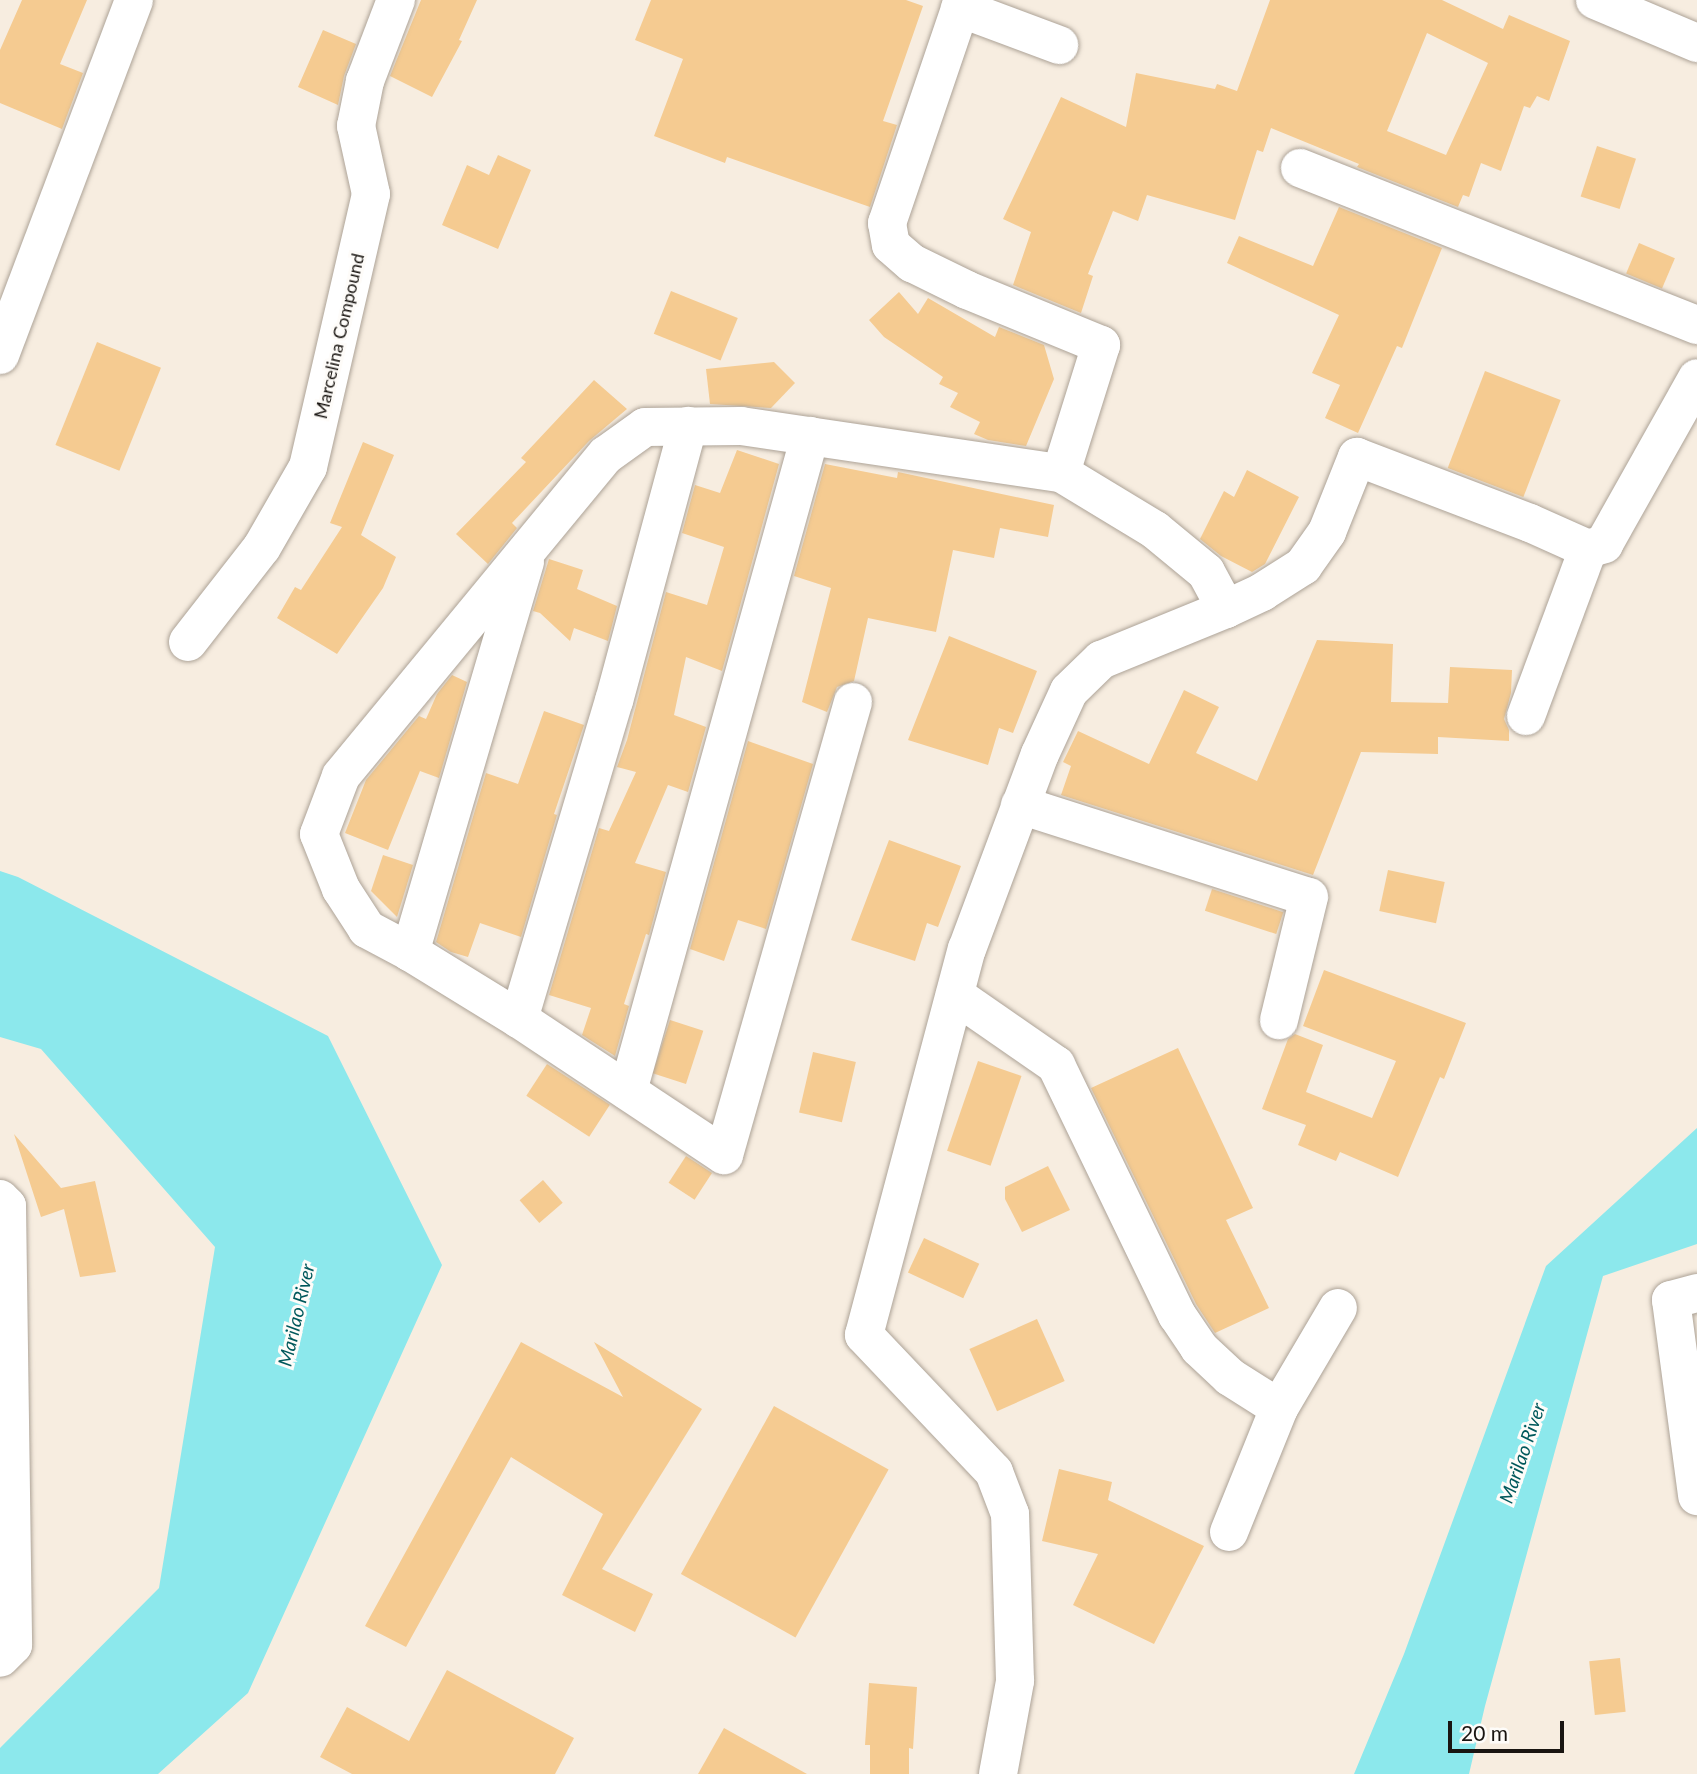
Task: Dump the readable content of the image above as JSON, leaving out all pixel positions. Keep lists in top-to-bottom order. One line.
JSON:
{"streets":{"street":["Marcelina Compound"]},"water":["Marilao River"],"scale_bar":"20 m"}
